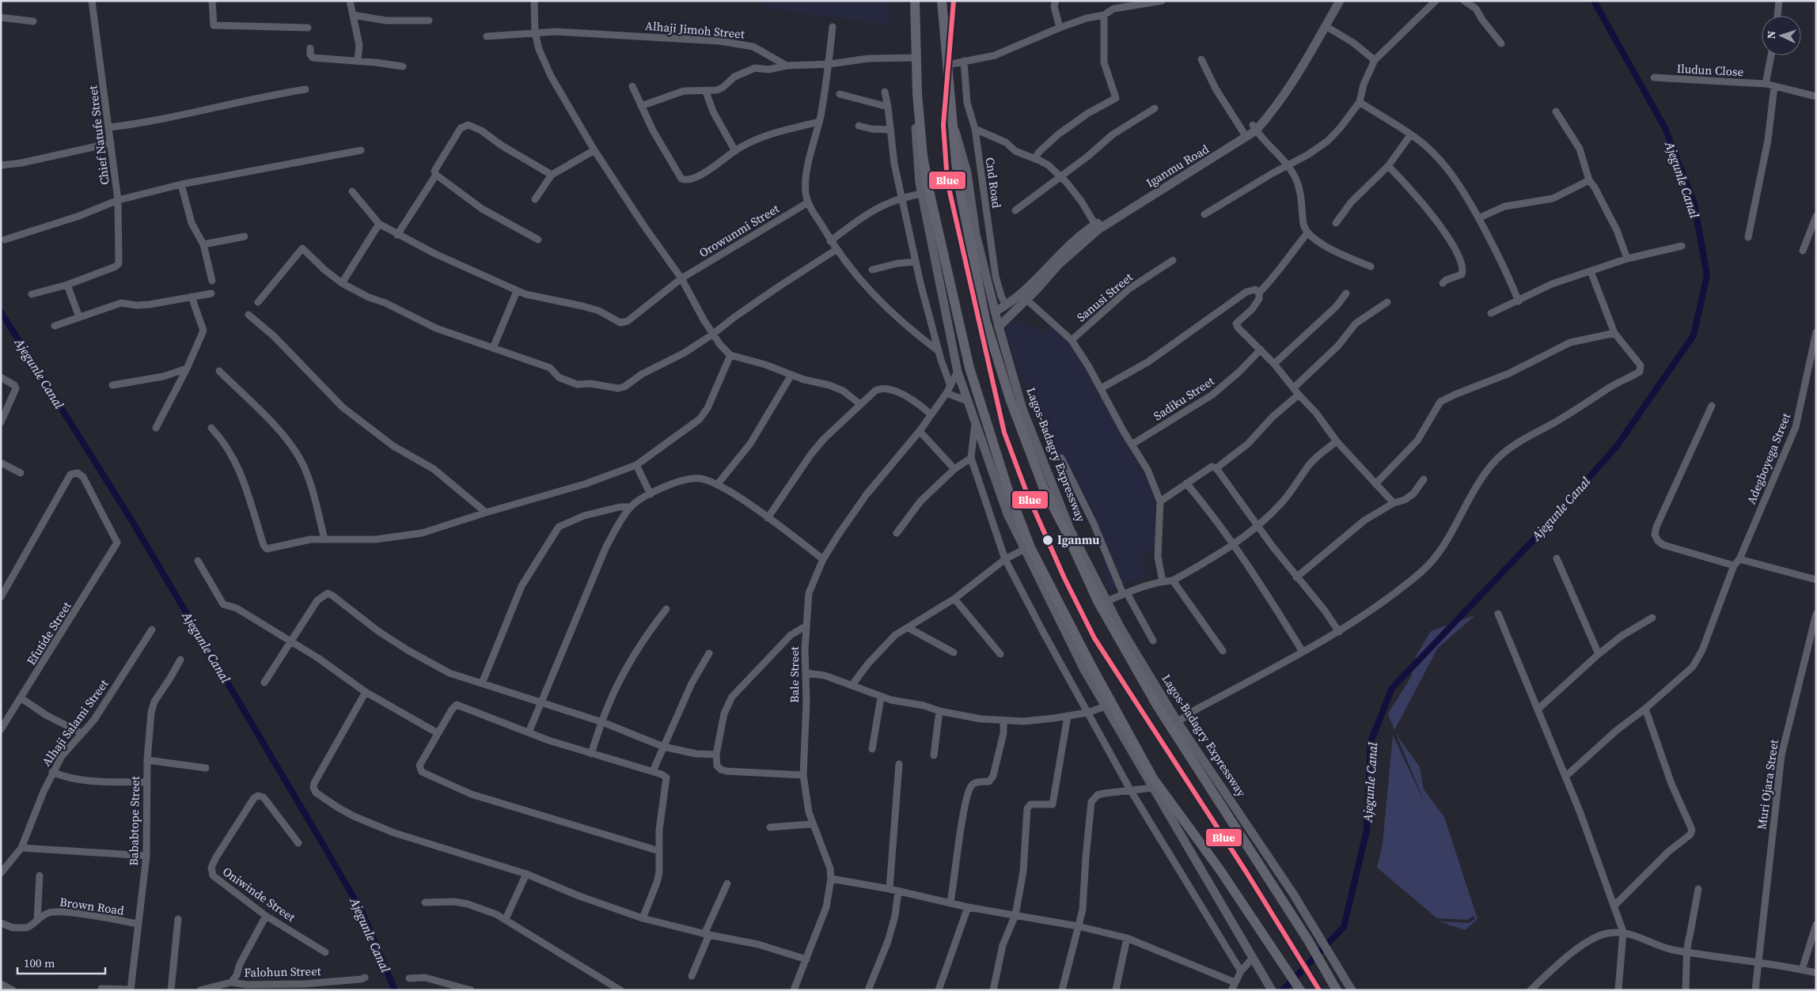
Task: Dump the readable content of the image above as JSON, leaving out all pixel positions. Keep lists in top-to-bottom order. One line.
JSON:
{"streets":{"highway":["Lagos-Badagry Expressway"],"main road":["Iganmu Road"],"street":["Alhaji Jimoh Street","Iludun Close","Chief Natufe Street","Cnd Road","Orowunmi Street","Sanusi Street","Sadiku Street","Adegboyega Street","Efutide Street","Bale Street","Alhaji Salami Street","Muri Ojara Street","Bababtope Street","Oniwinde Street","Brown Road","Falohun Street"]},"crossings":[["Iganmu Road","Cnd Road"],["Iganmu Road","Lagos-Badagry Expressway"],["Bababtope Street","Brown Road"]],"water":["Ajegunle Canal"],"places":["Iganmu"],"lines":["transit line Blue"],"scale_bar":"100 m","north":"left"}
